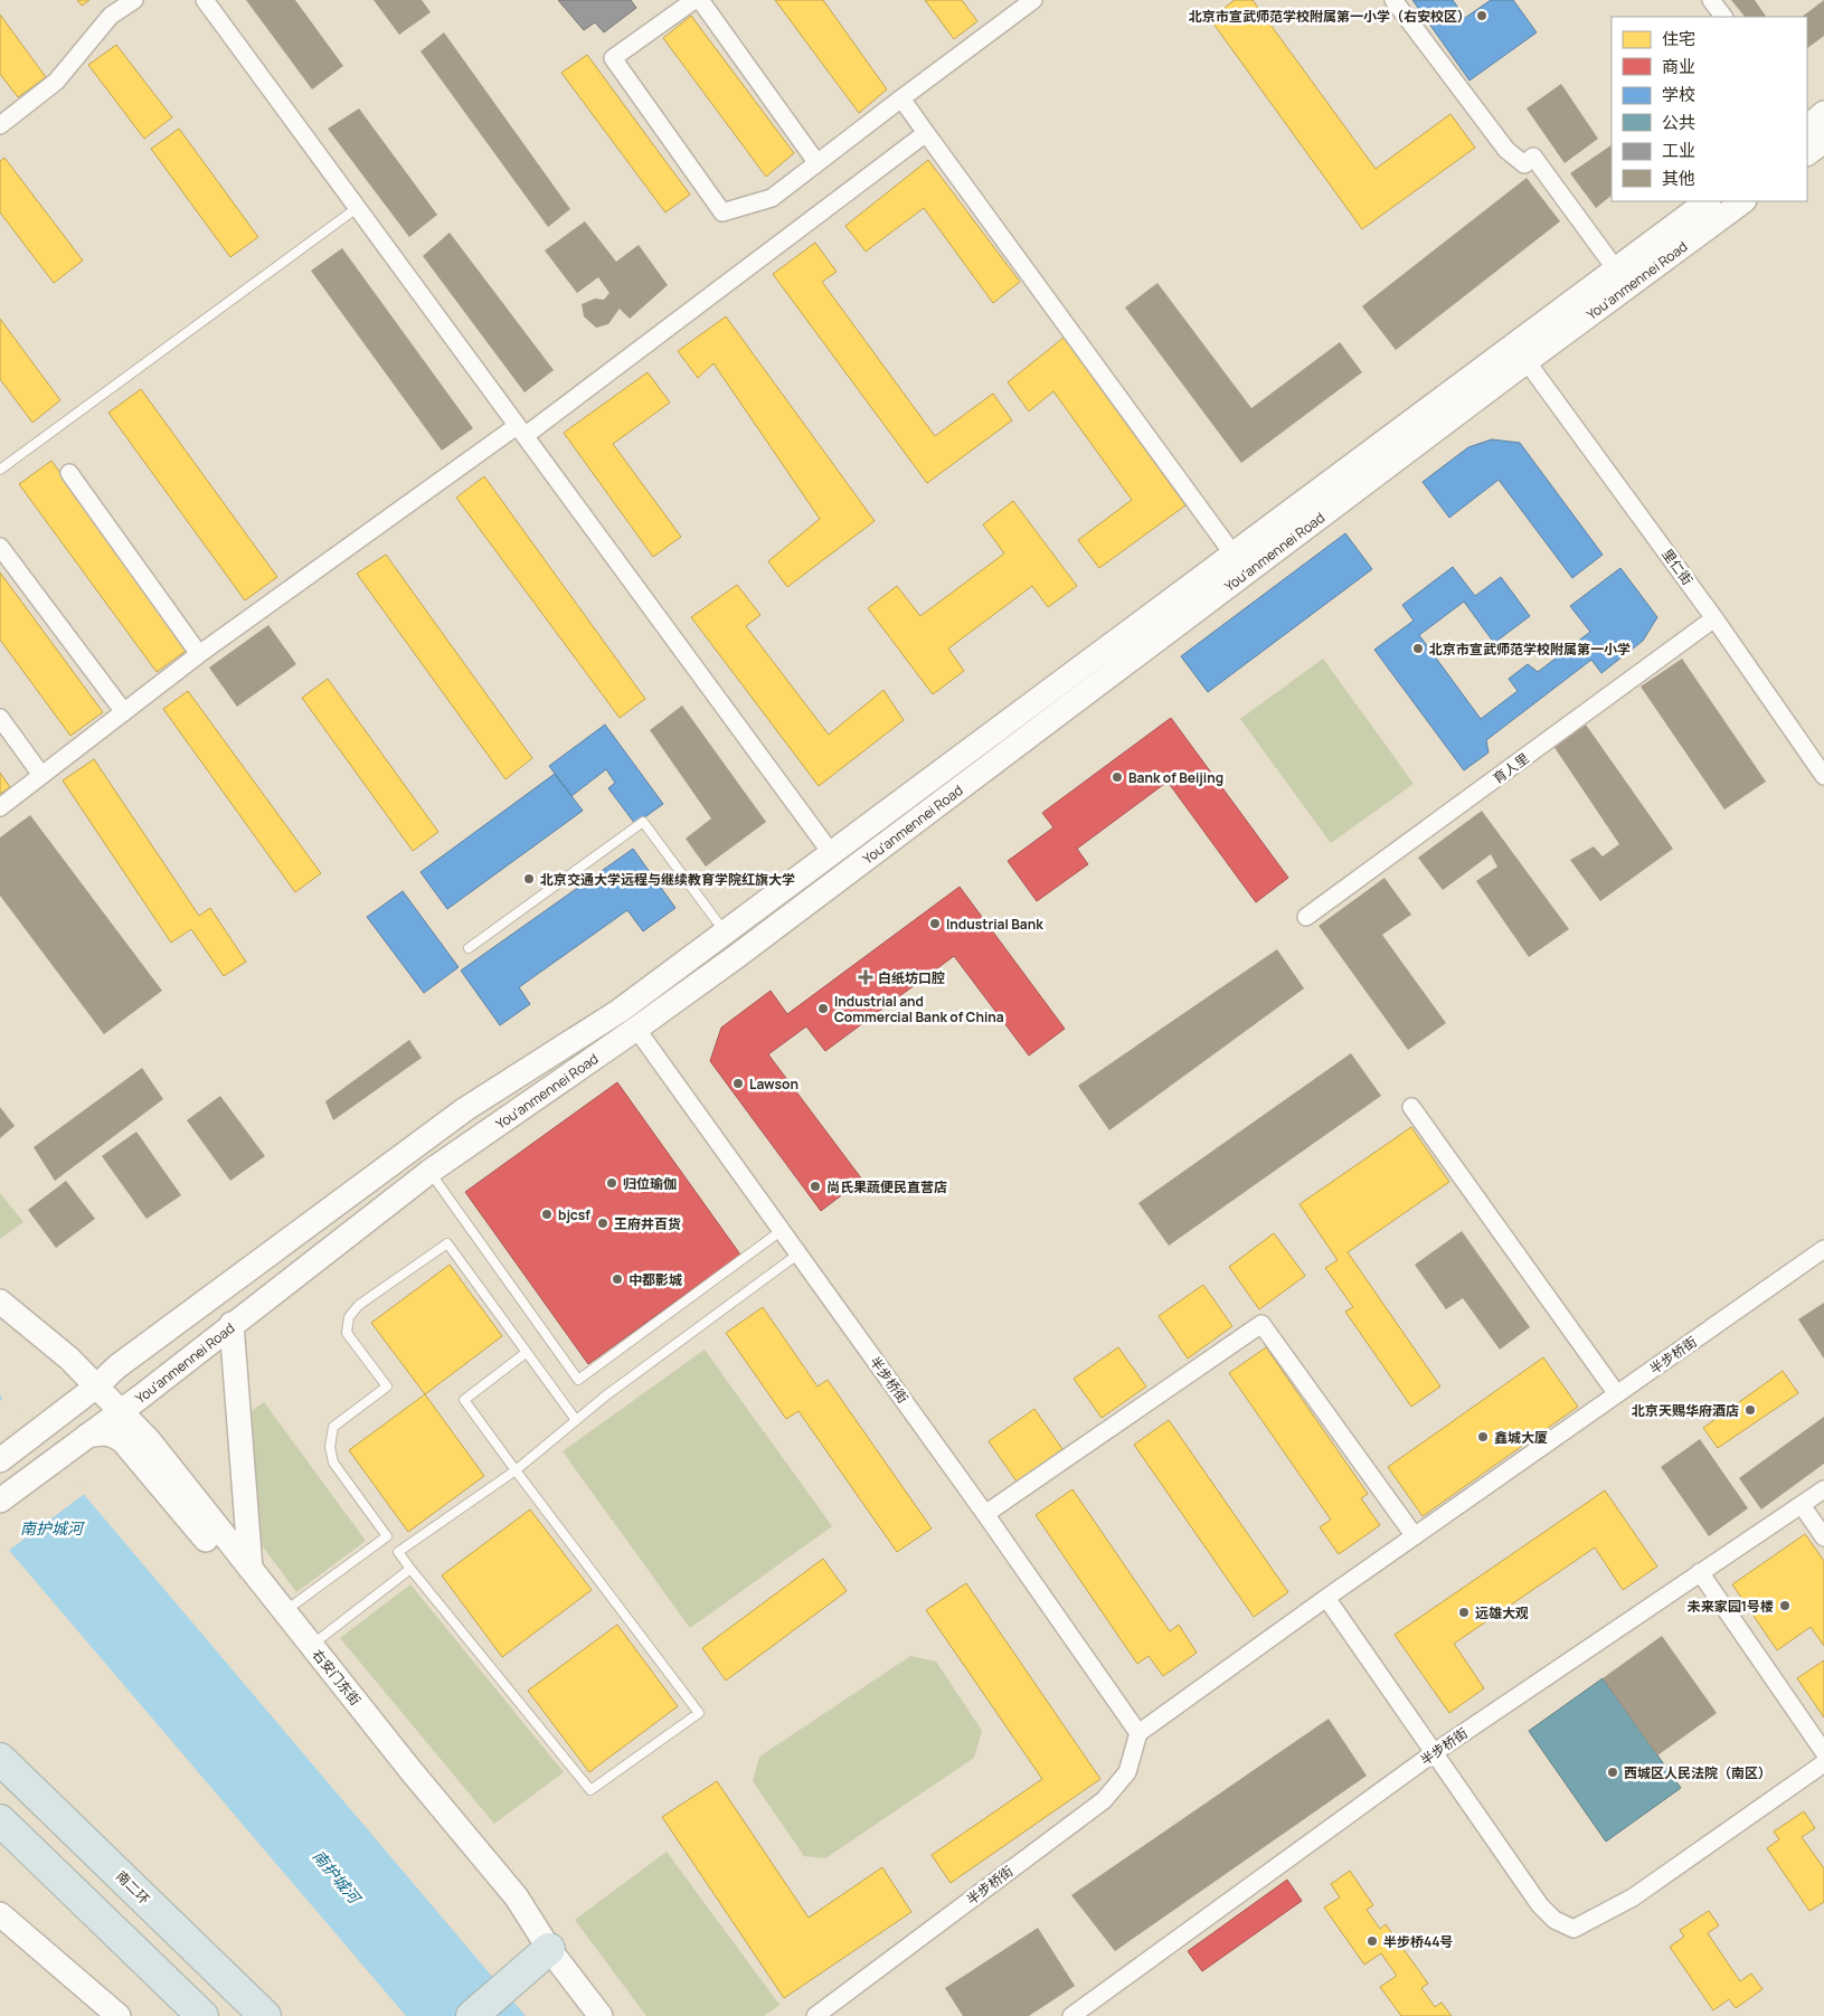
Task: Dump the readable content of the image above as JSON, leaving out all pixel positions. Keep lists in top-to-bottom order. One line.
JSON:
{"streets":{"highway":["南二环"],"main road":["You'anmennei Road","右安门东街"],"street":["里仁街","育人里","半步桥街"]},"crossings":[["You'anmennei Road","里仁街"],["You'anmennei Road","半步桥街"],["You'anmennei Road","右安门东街"],["里仁街","育人里"]],"water":["南护城河"],"places":{"other":["北京市宣武师范学校附属第一小学（右安校区）","北京市宣武师范学校附属第一小学","Bank of Beijing","北京交通大学远程与继续教育学院红旗大学","Industrial Bank","Industrial and Commercial Bank of China","Lawson","归位瑜伽","尚氏果蔬便民直营店","bjcsf","王府井百货","中都影城","北京天赐华府酒店","鑫城大厦","未来家园1号楼","远雄大观","西城区人民法院（南区）","半步桥44号"],"health":["白纸坊口腔"]},"legend":["住宅","商业","学校","公共","工业","其他"]}
